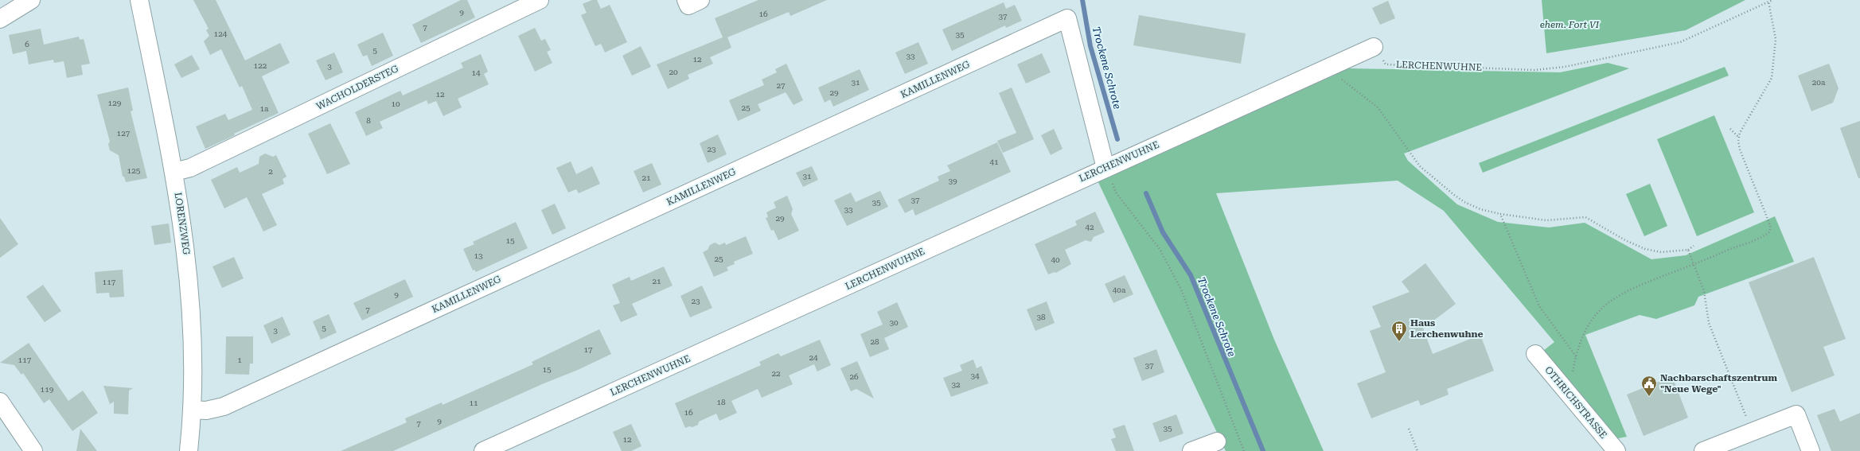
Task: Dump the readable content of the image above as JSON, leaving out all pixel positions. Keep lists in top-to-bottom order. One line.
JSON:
{"streets":{"street":["LERCHENWUHNE","KAMILLENWEG","WACHOLDERSTEG","LORENZWEG","OTHRICHSTRASSE"]},"crossings":[["LERCHENWUHNE","KAMILLENWEG"],["KAMILLENWEG","LORENZWEG"],["WACHOLDERSTEG","LORENZWEG"]],"water":["Trockene Schrote"],"parks":["ehem. Fort VI"],"places":{"building":["Haus Lerchenwuhne"],"public building":["Nachbarschaftszentrum \"Neue Wege\""]},"house_numbers":["9","16","37","7","124","35","6","5","33","12","122","3","20","14","31","20a","27","29","12","129","10","25","1a","8","127","23","41","125","2","31","21","39","37","35","33","29","42","15","13","25","40","21","117","40a","9","23","7","38","30","5","3","28","17","24","117","1","37","15","22","34","26","32","119","18","11","16","9","7","35","12"]}
